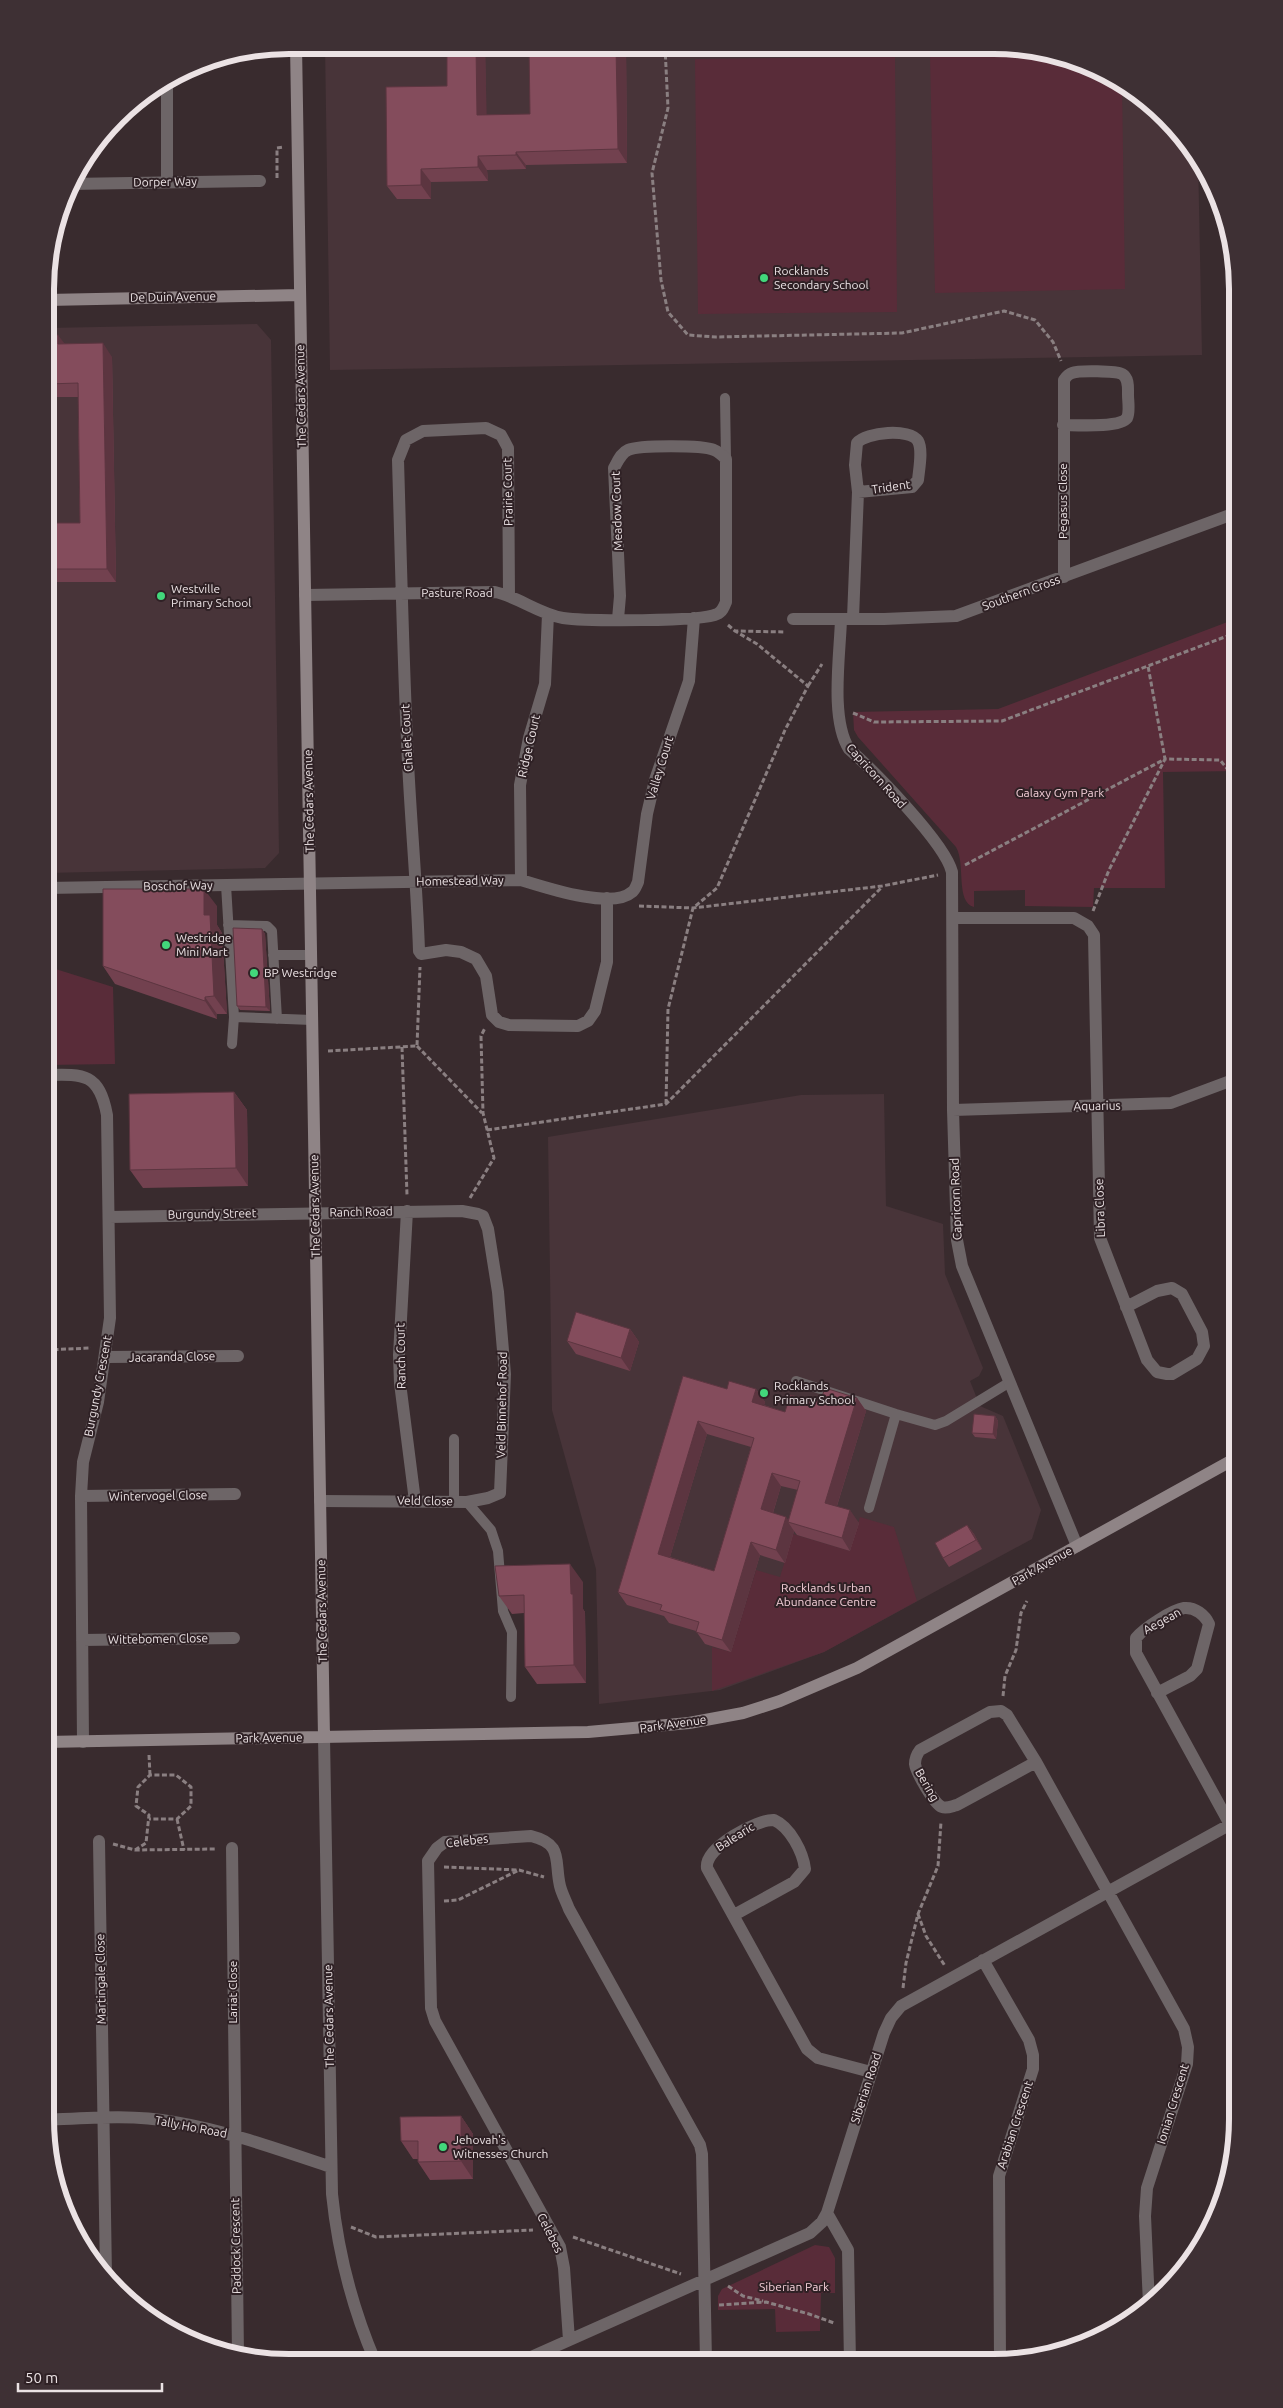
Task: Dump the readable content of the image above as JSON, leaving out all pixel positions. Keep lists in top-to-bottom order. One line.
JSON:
{"streets":{"street":["Dorper Way","De Duin Avenue","The Cedars Avenue","Trident","Prairie Court","Pegasus Close","Meadow Court","Pasture Road","Southern Cross","Chalet Court","Ridge Court","Valley Court","Capricorn Road","Homestead Way","Boschof Way","Aquarius","Libra Close","Ranch Road","Burgundy Street","Ranch Court","Jacaranda Close","Burgundy Crescent","Veld Binnehof Road","Wintervogel Close","Veld Close","Park Avenue","Aegean","Wittebomen Close","Bering","Balearic","Celebes","Martingale Close","Lariat Close","Siberian Road","Ionian Crescent","Arabian Crescent","Tally Ho Road","Paddock Crescent"]},"crossings":[["De Duin Avenue","The Cedars Avenue"],["The Cedars Avenue","Pasture Road"],["The Cedars Avenue","Homestead Way"],["The Cedars Avenue","Boschof Way"],["The Cedars Avenue","Ranch Road"],["The Cedars Avenue","Burgundy Street"],["The Cedars Avenue","Veld Close"],["The Cedars Avenue","Park Avenue"],["The Cedars Avenue","Tally Ho Road"],["Trident","Southern Cross"],["Trident","Capricorn Road"],["Prairie Court","Pasture Road"],["Prairie Court","Chalet Court"],["Pegasus Close","Southern Cross"],["Meadow Court","Pasture Road"],["Pasture Road","Chalet Court"],["Pasture Road","Ridge Court"],["Pasture Road","Valley Court"],["Southern Cross","Capricorn Road"],["Chalet Court","Homestead Way"],["Ridge Court","Homestead Way"],["Capricorn Road","Aquarius"],["Capricorn Road","Park Avenue"],["Homestead Way","Boschof Way"],["Aquarius","Libra Close"],["Ranch Road","Burgundy Street"],["Ranch Road","Ranch Court"],["Ranch Road","Veld Binnehof Road"],["Burgundy Street","Burgundy Crescent"],["Ranch Court","Veld Close"],["Jacaranda Close","Burgundy Crescent"],["Burgundy Crescent","Wintervogel Close"],["Burgundy Crescent","Park Avenue"],["Burgundy Crescent","Wittebomen Close"],["Veld Binnehof Road","Veld Close"],["Balearic","Siberian Road"],["Celebes","Siberian Road"],["Martingale Close","Tally Ho Road"],["Lariat Close","Tally Ho Road"],["Lariat Close","Paddock Crescent"],["Siberian Road","Ionian Crescent"],["Siberian Road","Arabian Crescent"],["Tally Ho Road","Paddock Crescent"]],"parks":["Galaxy Gym Park","Rocklands Urban Abundance Centre","Siberian Park"],"places":["Rocklands Secondary School","Westville Primary School","Westridge Mini Mart","BP Westridge","Rocklands Primary School","Jehovah's Witnesses Church"],"scale_bar":"50 m"}
